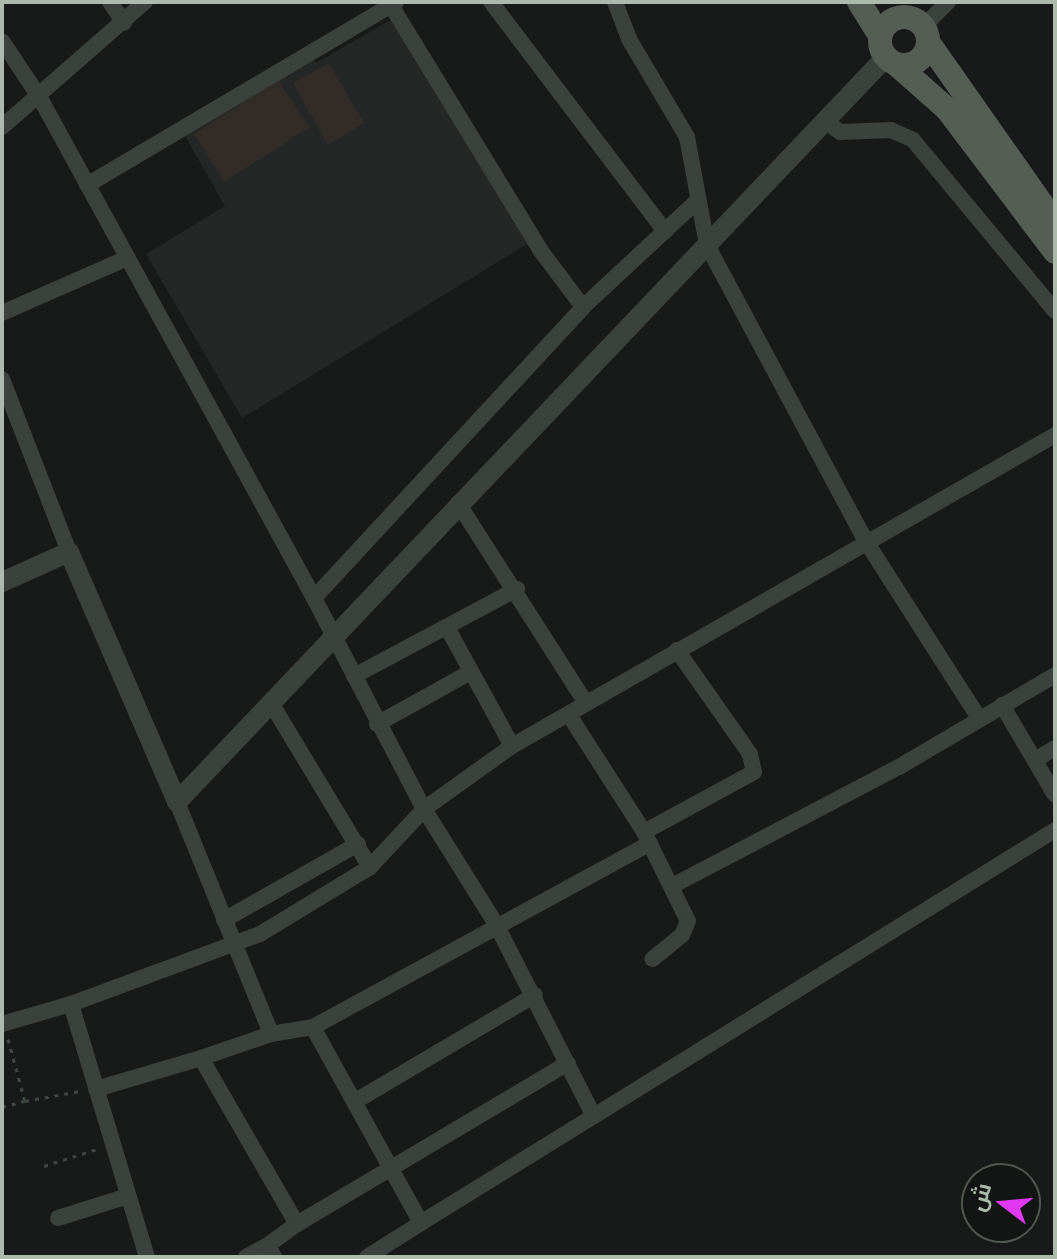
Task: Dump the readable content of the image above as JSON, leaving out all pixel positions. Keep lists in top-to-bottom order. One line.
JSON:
{"north":"left"}
